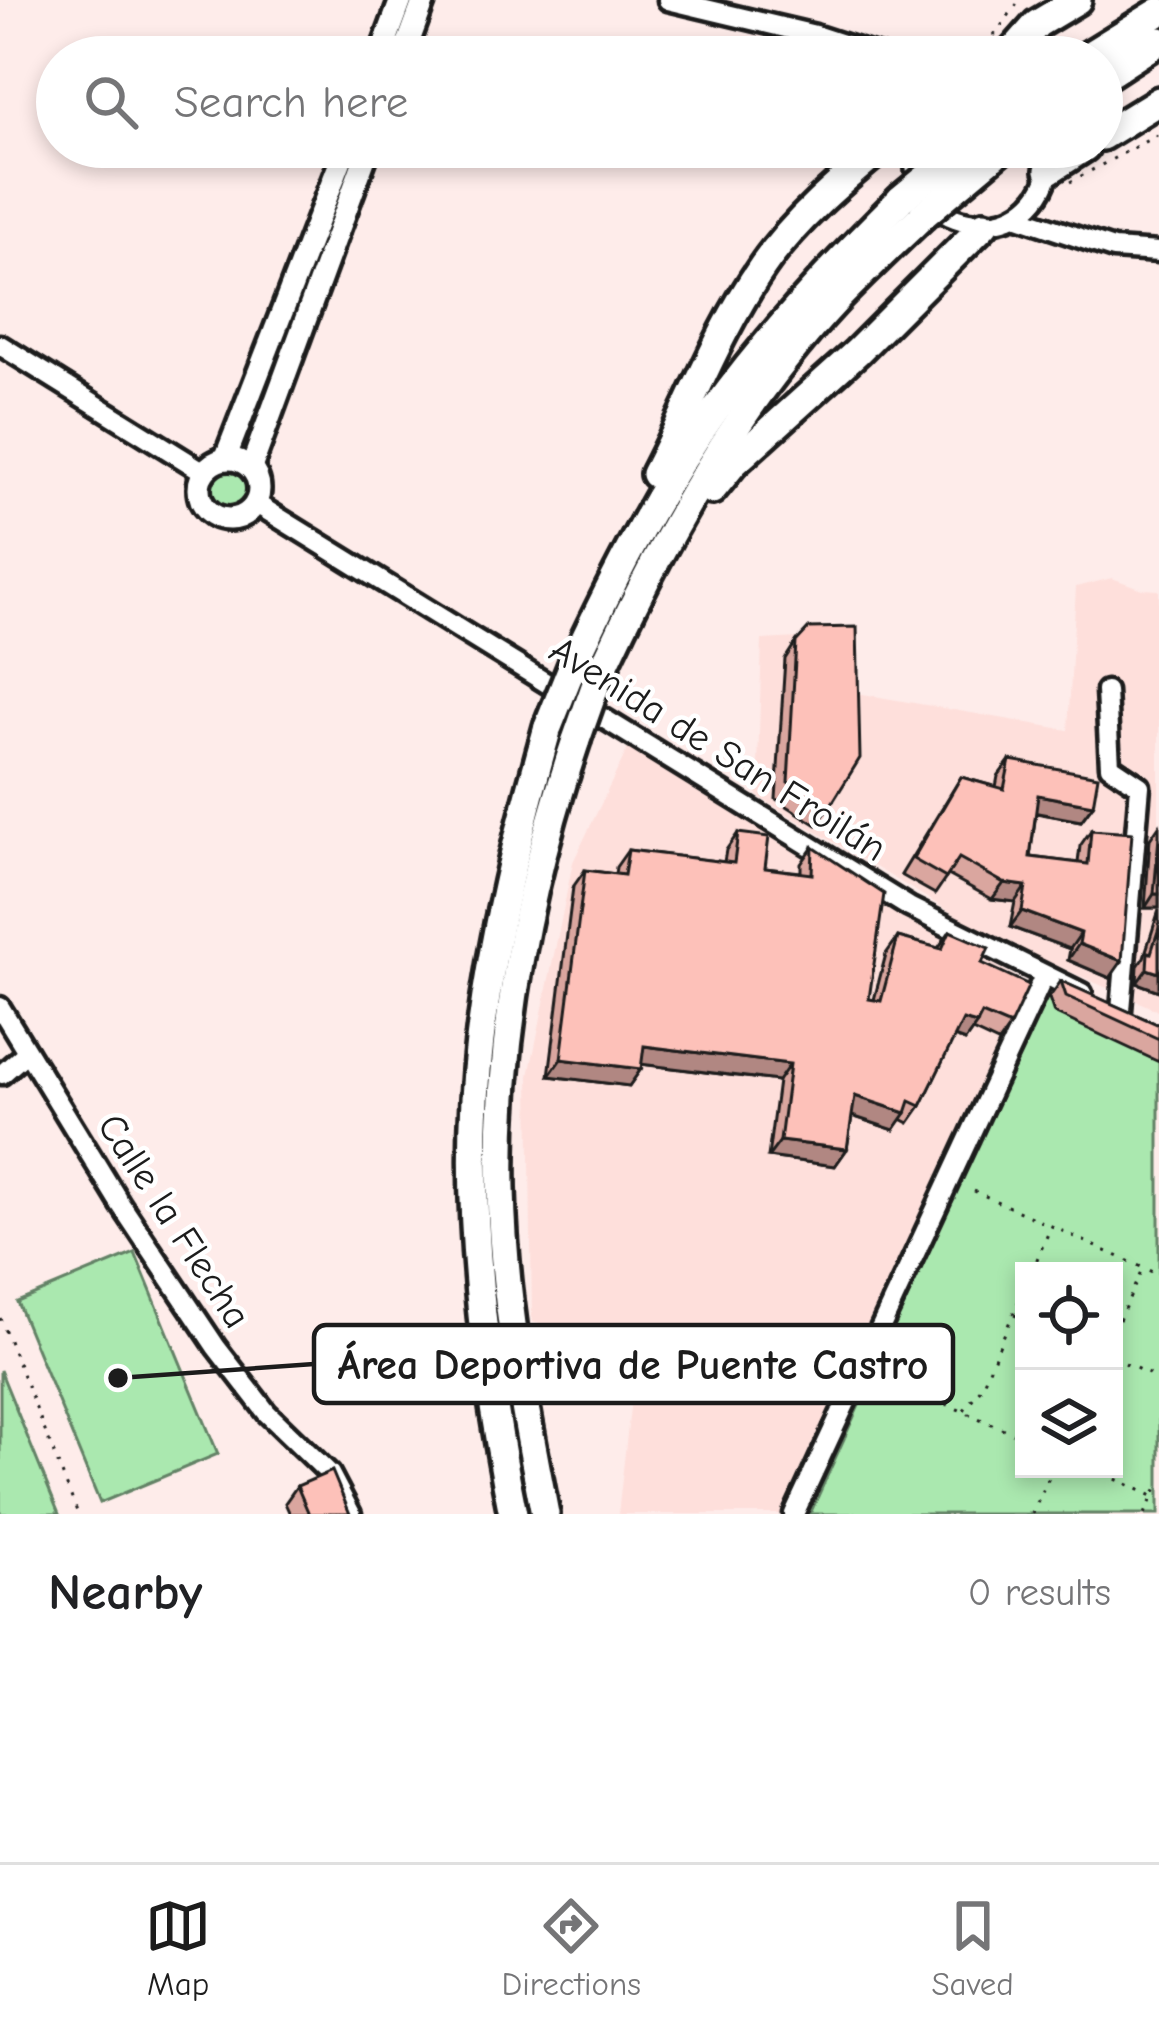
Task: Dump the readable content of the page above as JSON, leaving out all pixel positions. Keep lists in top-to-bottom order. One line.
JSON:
{"streets":{"street":["Avenida de San Froilán","Calle la Flecha"]},"places":["Área Deportiva de Puente Castro"],"page":{"search":"Search here","heading":["Nearby","0 results"],"nav":["Map","Directions","Saved"]}}
